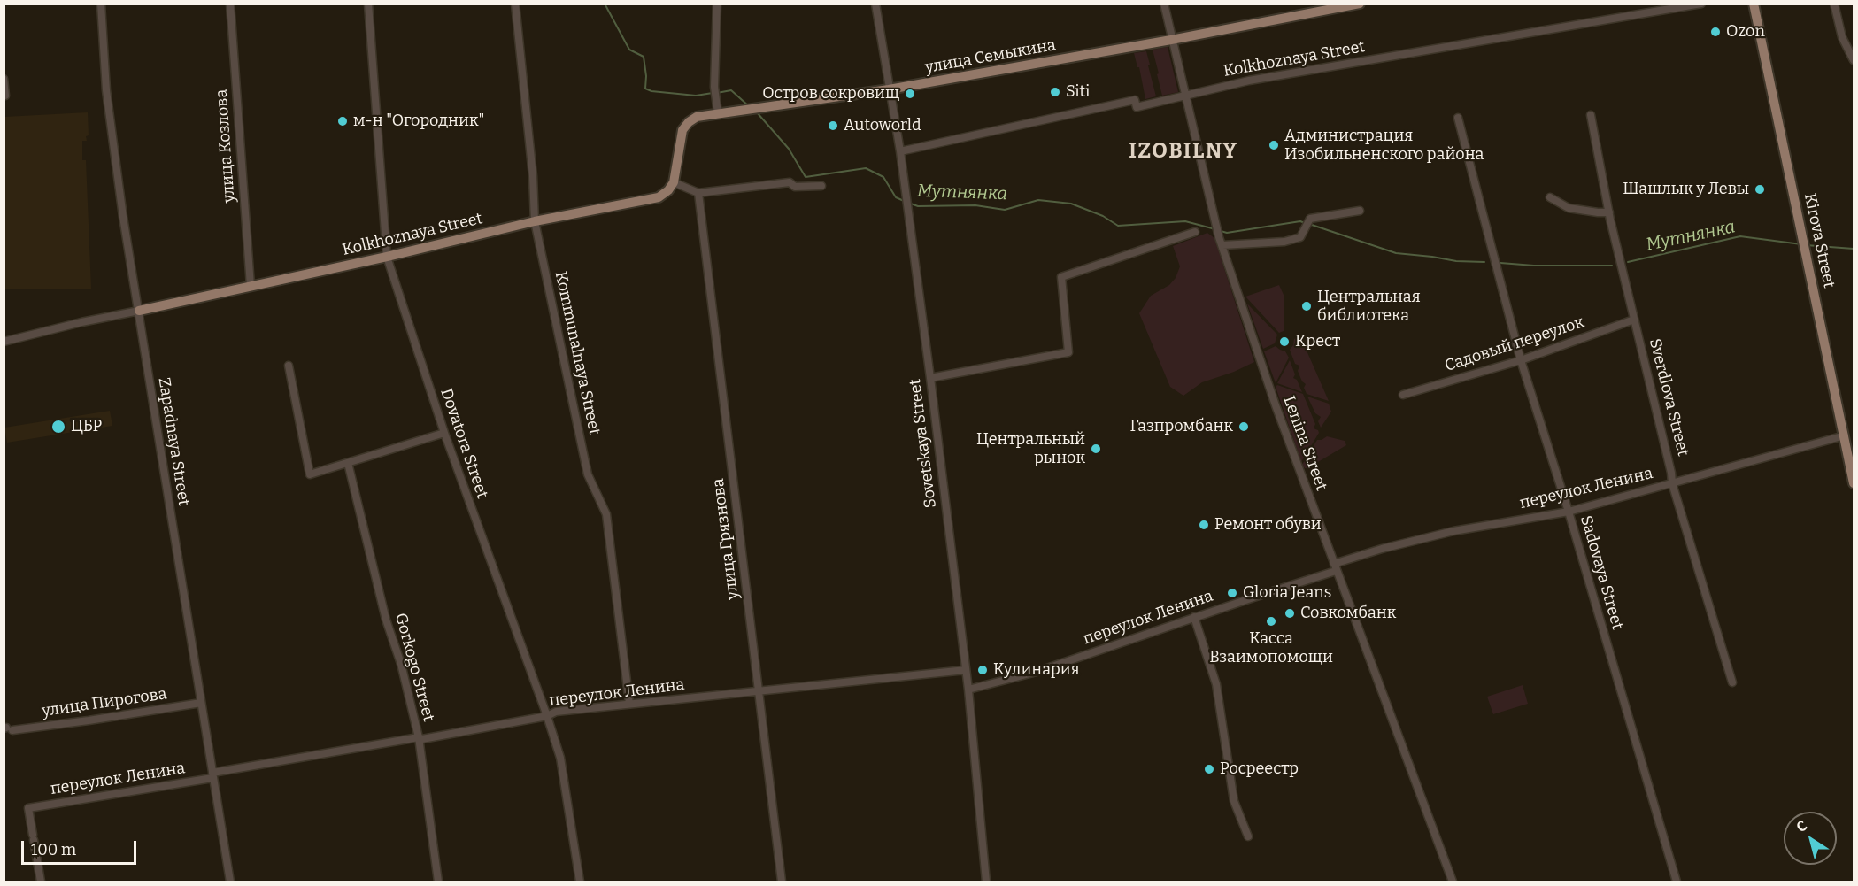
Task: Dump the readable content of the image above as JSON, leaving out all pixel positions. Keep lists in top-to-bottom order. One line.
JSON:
{"streets":{"main road":["улица Семыкина","Kolkhoznaya Street","Kirova Street"],"street":["улица Козлова","Садовый переулок","Kommunalnaya Street","Sverdlova Street","Zapadnaya Street","Dovatora Street","Sovetskaya Street","Lenina Street","переулок Ленина","улица Грязнова","Sadovaya Street","Gorkogo Street","улица Пирогова"]},"crossings":[["улица Семыкина","Kolkhoznaya Street"],["улица Семыкина","Sovetskaya Street"],["улица Семыкина","Lenina Street"],["Kolkhoznaya Street","улица Козлова"],["Kolkhoznaya Street","Kommunalnaya Street"],["Kolkhoznaya Street","Zapadnaya Street"],["Kolkhoznaya Street","Dovatora Street"],["Kolkhoznaya Street","Sovetskaya Street"],["Kolkhoznaya Street","Lenina Street"],["Kirova Street","переулок Ленина"],["Садовый переулок","Sverdlova Street"],["Садовый переулок","Sadovaya Street"],["Kommunalnaya Street","переулок Ленина"],["Sverdlova Street","переулок Ленина"],["Zapadnaya Street","переулок Ленина"],["Zapadnaya Street","улица Пирогова"],["Dovatora Street","переулок Ленина"],["Sovetskaya Street","переулок Ленина"],["Lenina Street","переулок Ленина"],["переулок Ленина","улица Грязнова"],["переулок Ленина","Sadovaya Street"],["переулок Ленина","Gorkogo Street"]],"districts":["IZOBILNY"],"water":["Мутнянка"],"places":["Ozon","Siti","Остров сокровищ","м-н \"Огородник\"","Autoworld","Администрация Изобильненского района","Шашлык у Левы","Центральная библиотека","Крест","ЦБР","Газпромбанк","Центральный рынок","Ремонт обуви","Gloria Jeans","Совкомбанк","Касса Взаимопомощи","Кулинария","Росреестр"],"scale_bar":"100 m","north":"top left"}
